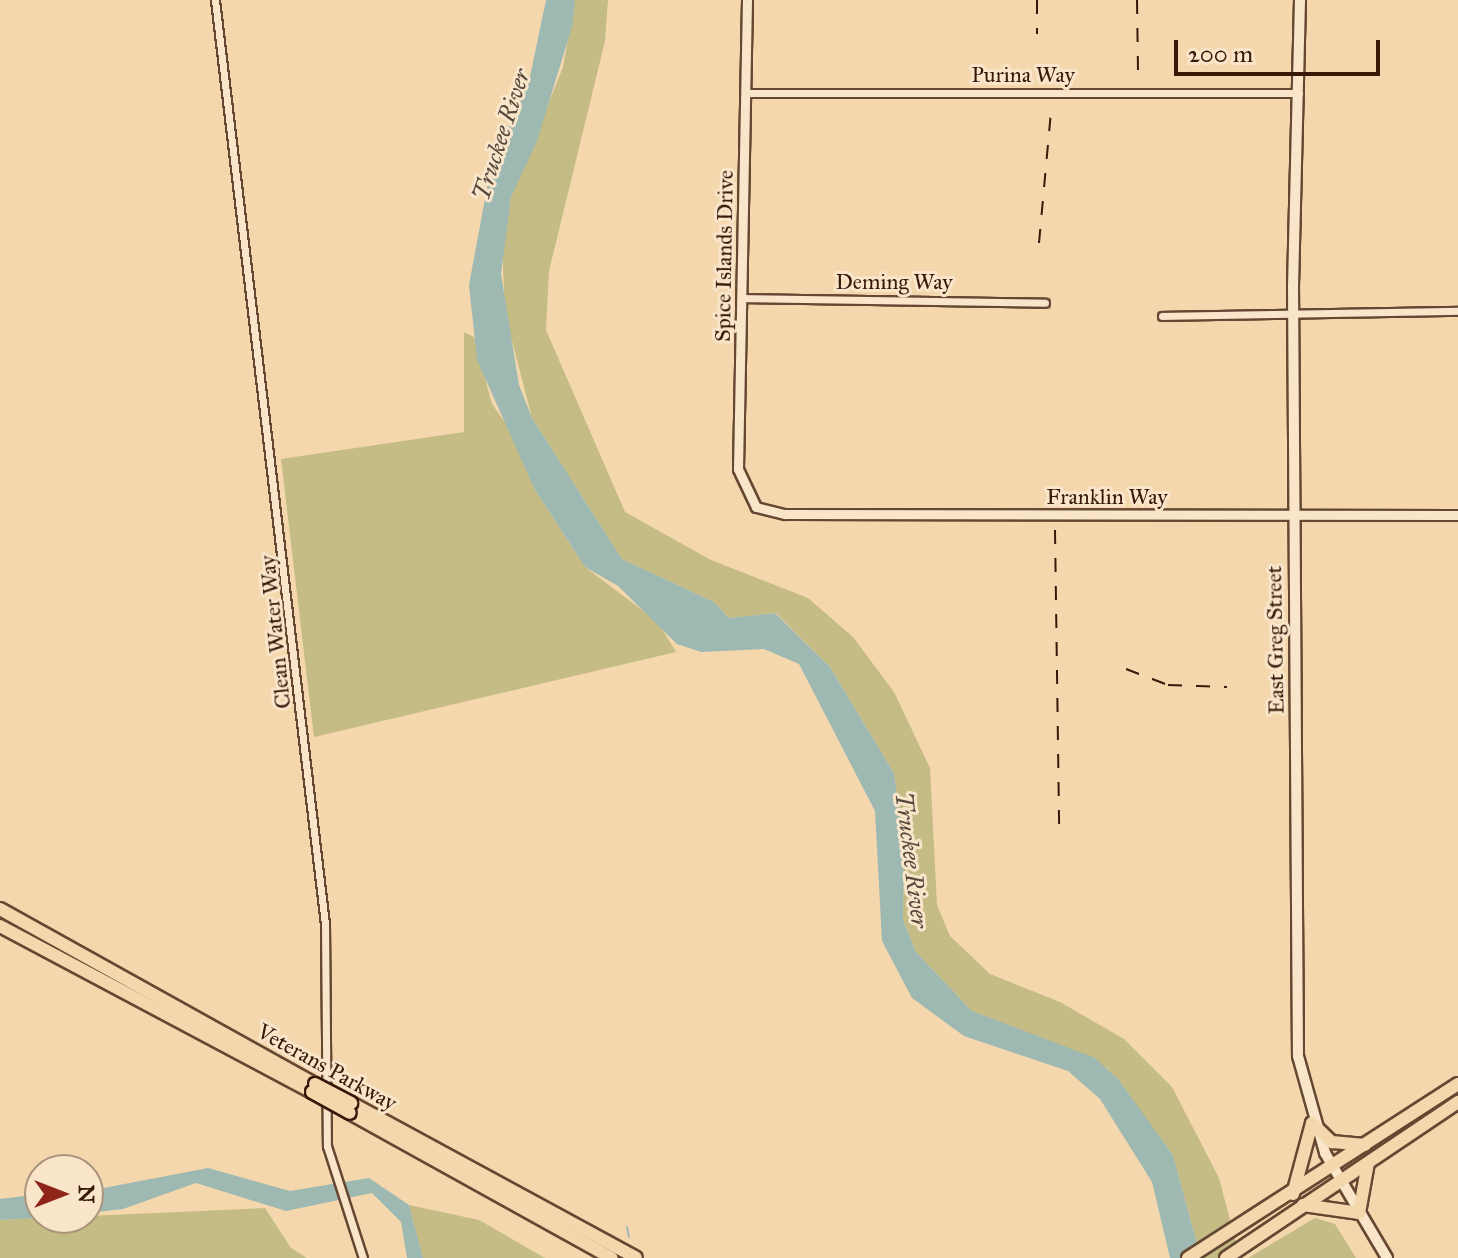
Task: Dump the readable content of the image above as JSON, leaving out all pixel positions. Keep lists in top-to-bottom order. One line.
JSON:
{"streets":{"main road":["East Greg Street","Veterans Parkway"],"street":["Purina Way","Spice Islands Drive","Deming Way","Franklin Way","Clean Water Way"]},"crossings":[["Purina Way","Spice Islands Drive"],["Purina Way","East Greg Street"],["Spice Islands Drive","Deming Way"],["Spice Islands Drive","Franklin Way"],["Franklin Way","East Greg Street"]],"water":["Truckee River"],"scale_bar":"200 m","north":"right"}
